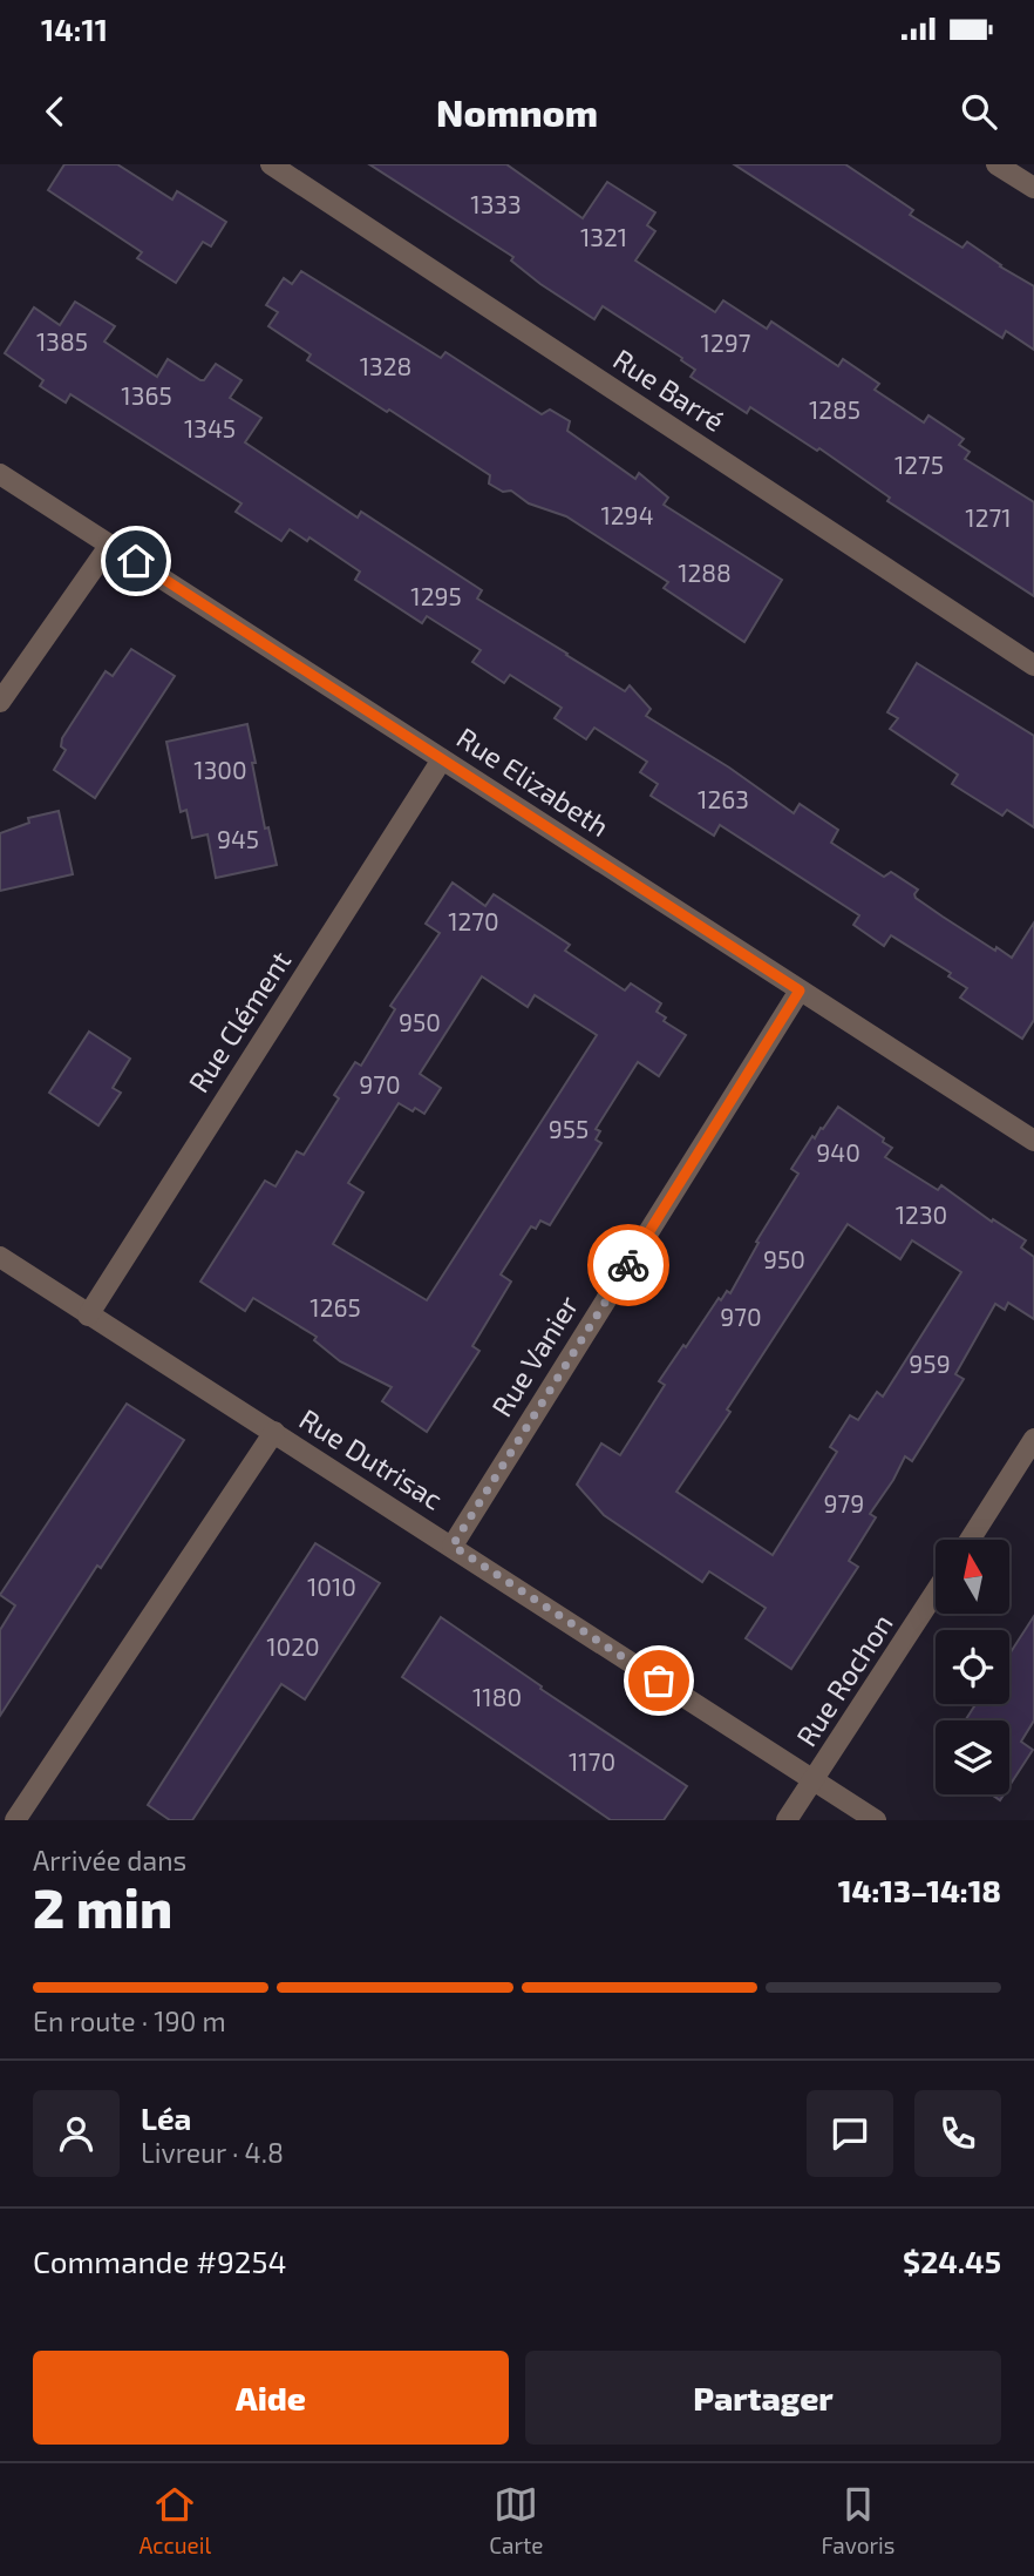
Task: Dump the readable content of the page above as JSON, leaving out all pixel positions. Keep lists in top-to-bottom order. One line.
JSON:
{"streets":{"street":["Rue Barré","Rue Elizabeth","Rue Clément","Rue Vanier","Rue Dutrisac","Rue Rochon"]},"crossings":[["Rue Elizabeth","Rue Clément"],["Rue Elizabeth","Rue Vanier"],["Rue Clément","Rue Dutrisac"],["Rue Vanier","Rue Dutrisac"],["Rue Dutrisac","Rue Rochon"]],"house_numbers":["1333","1321","1385","1297","1328","1365","1285","1345","1275","1294","1271","1288","1295","1300","1263","945","1270","950","970","955","940","1230","950","1265","970","959","979","1010","1020","1180","1170"],"north":"top","page":{"status":"14:11","header":"Nomnom","heading":["2 min","Arrivée dans","14:13–14:18"],"panel":["Léa","Livreur · 4.8","Commande #9254","$24.45"],"bar":"En route · 190 m","buttons":["Aide","Partager"],"tabs":["Accueil","Carte","Favoris"]}}
